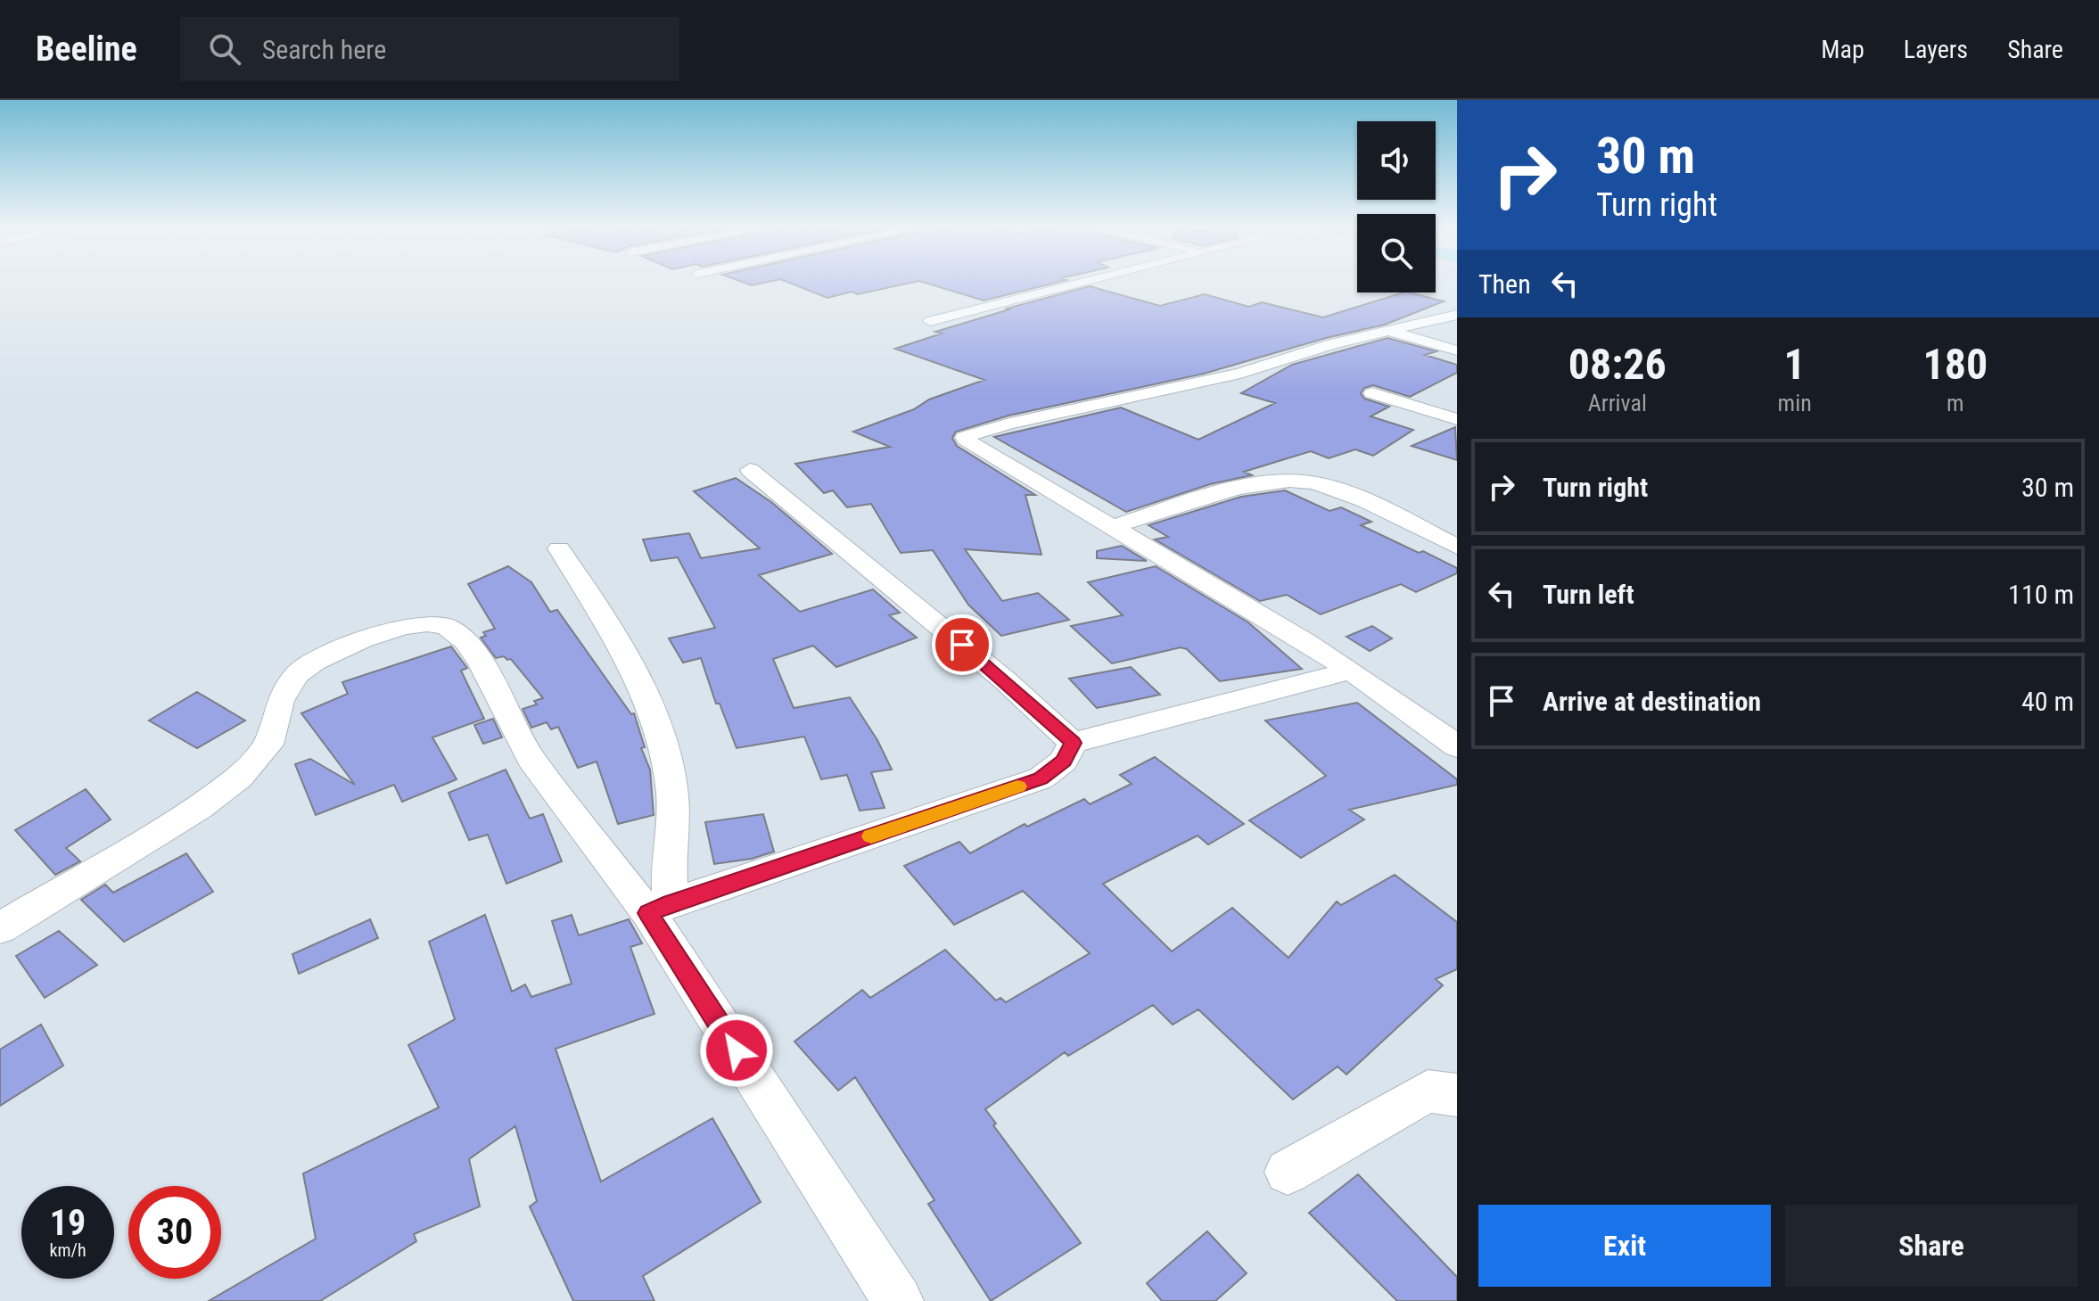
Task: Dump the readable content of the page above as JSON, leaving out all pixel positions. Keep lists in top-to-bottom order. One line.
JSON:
{"page":{"header":"Beeline","search":"Search here","nav":["Map","Layers","Share"],"turn":["30 m","Turn right"],"then":"Then","eta":["08:26","Arrival","1","min","180","m"],"list":[{"name":"Turn right","value":"30 m"},{"name":"Turn left","value":"110 m"},{"name":"Arrive at destination","value":"40 m"}],"speed":"19 km/h","limit":"30","buttons":["Exit","Share"]}}
